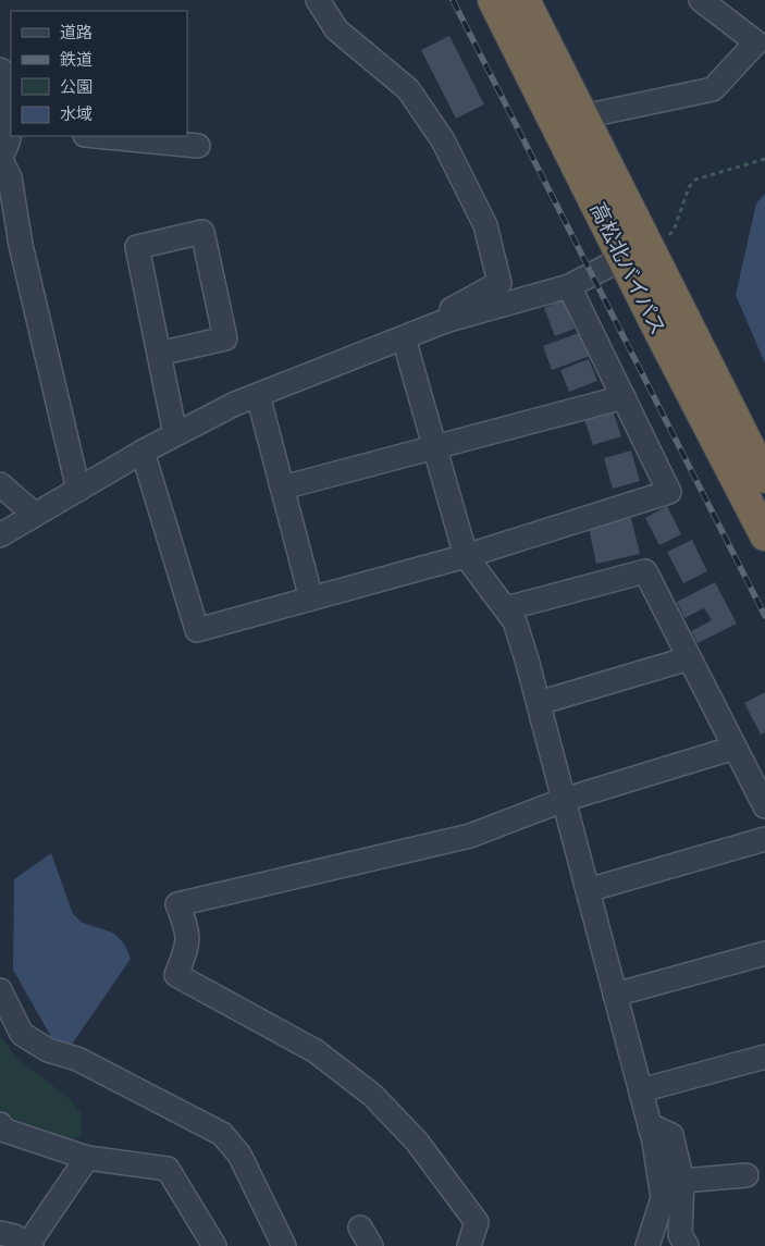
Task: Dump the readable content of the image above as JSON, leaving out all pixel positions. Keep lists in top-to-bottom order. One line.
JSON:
{"streets":{"highway":["高松北バイパス"]},"legend":["道路","鉄道","公園","水域"]}
